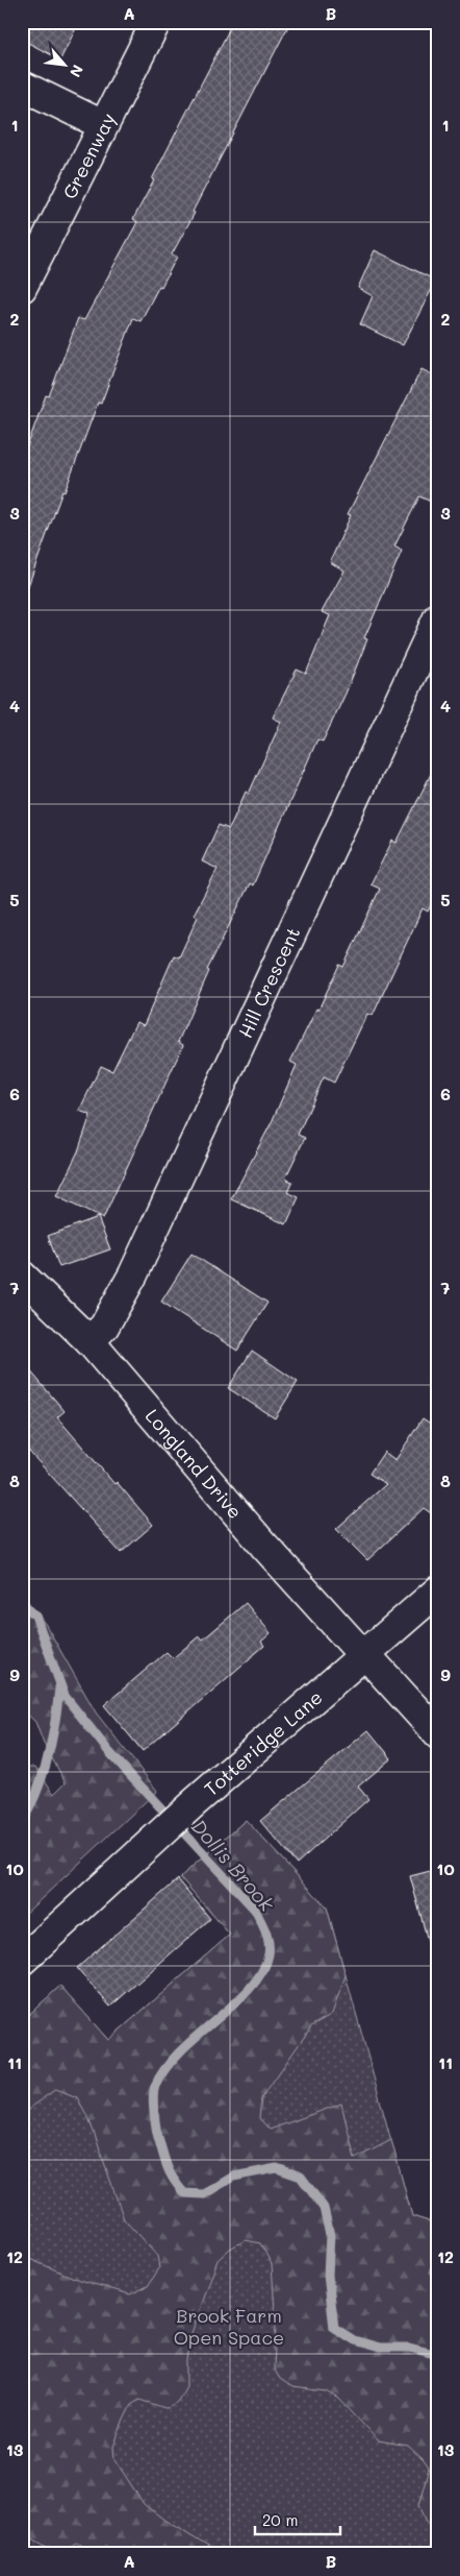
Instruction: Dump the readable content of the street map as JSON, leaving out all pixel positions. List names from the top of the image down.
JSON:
{
  "streets": {
    "street": [
      "Greenway",
      "Hill Crescent",
      "Longland Drive",
      "Totteridge Lane"
    ]
  },
  "crossings": [
    ["Hill Crescent", "Longland Drive"],
    ["Longland Drive", "Totteridge Lane"]
  ],
  "water": ["Dollis Brook"],
  "parks": ["Brook Farm Open Space"],
  "scale_bar": "20 m",
  "north": "bottom right",
  "grid": {
    "columns": ["A", "B"],
    "rows": [
      "1",
      "2",
      "3",
      "4",
      "5",
      "6",
      "7",
      "8",
      "9",
      "10",
      "11",
      "12",
      "13"
    ]
  }
}
